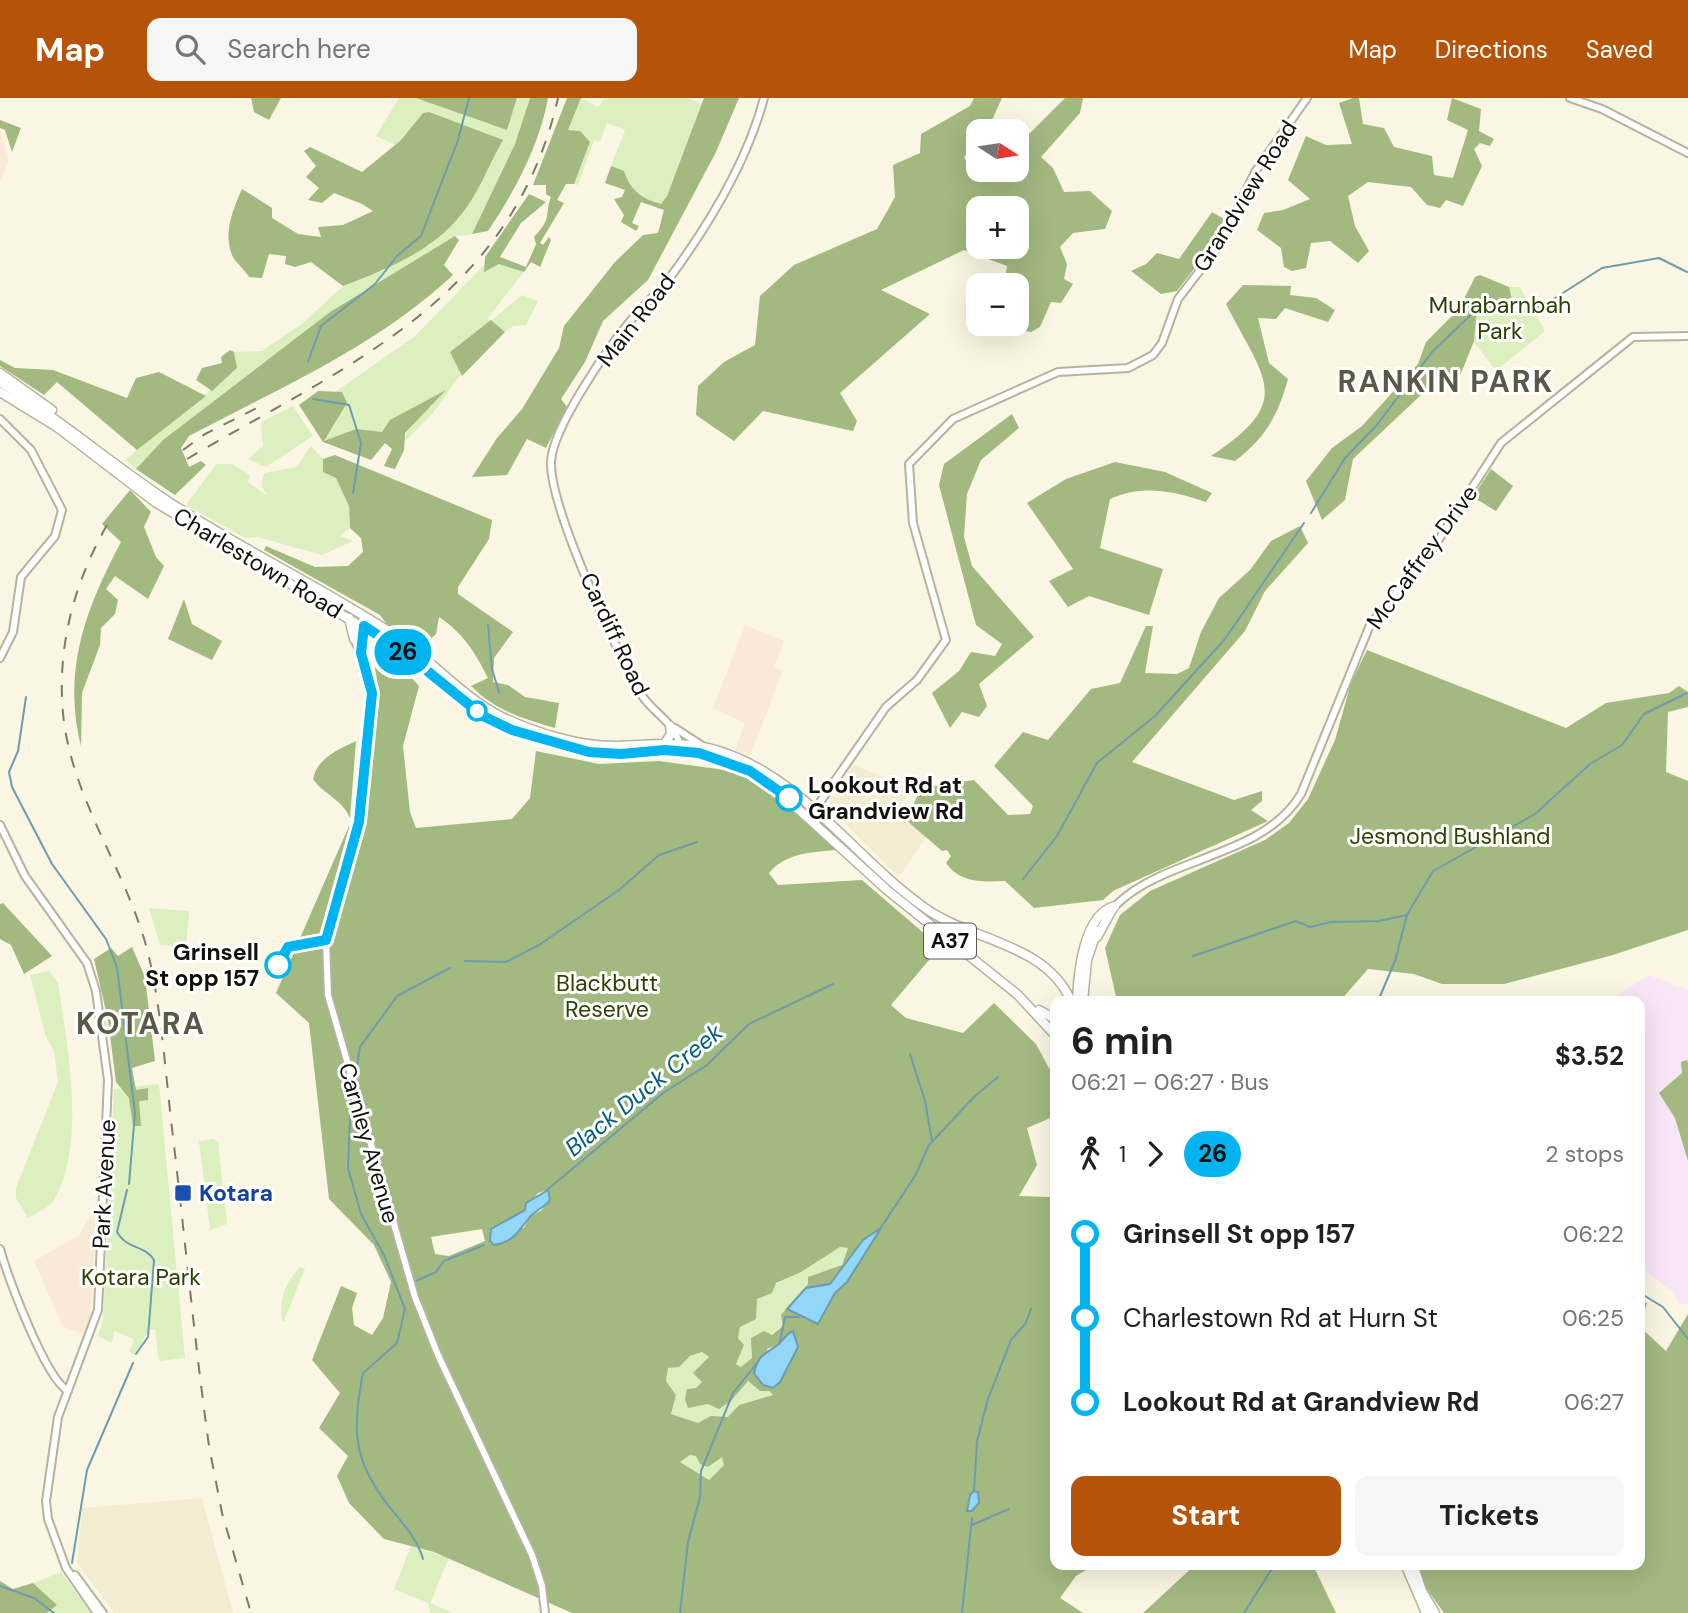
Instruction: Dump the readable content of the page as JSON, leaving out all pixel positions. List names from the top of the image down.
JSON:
{
  "streets": {
    "highway": ["Charlestown Road", "A37"],
    "main road": [
      "Grandview Road",
      "Main Road",
      "McCaffrey Drive",
      "Cardiff Road",
      "Carnley Avenue",
      "Park Avenue"
    ]
  },
  "crossings": [
    ["Grandview Road", "A37"],
    ["Main Road", "Cardiff Road"],
    ["Charlestown Road", "Cardiff Road"],
    ["Charlestown Road", "A37"],
    ["Charlestown Road", "Carnley Avenue"],
    ["Cardiff Road", "A37"]
  ],
  "districts": ["RANKIN PARK", "KOTARA"],
  "water": ["Black Duck Creek"],
  "parks": [
    "Murabarnbah Park",
    "Jesmond Bushland",
    "Blackbutt Reserve",
    "Kotara Park"
  ],
  "places": {
    "other": ["Lookout Rd at Grandview Rd", "Grinsell St opp 157"],
    "transit": ["Kotara"]
  },
  "lines": ["bus line 26"],
  "north": "right",
  "page": {
    "header": "Map",
    "search": "Search here",
    "nav": ["Map", "Directions", "Saved"],
    "on_map": "26",
    "map_buttons": ["+", "−"],
    "heading": ["6 min", "06:21 – 06:27 · Bus", "$3.52"],
    "legs": ["1", "26", "2 stops"],
    "list": [
      {
        "name": "Grinsell St opp 157",
        "value": "06:22"
      },
      {
        "name": "Charlestown Rd at Hurn St",
        "value": "06:25"
      },
      {
        "name": "Lookout Rd at Grandview Rd",
        "value": "06:27"
      }
    ],
    "buttons": ["Start", "Tickets"]
  }
}
